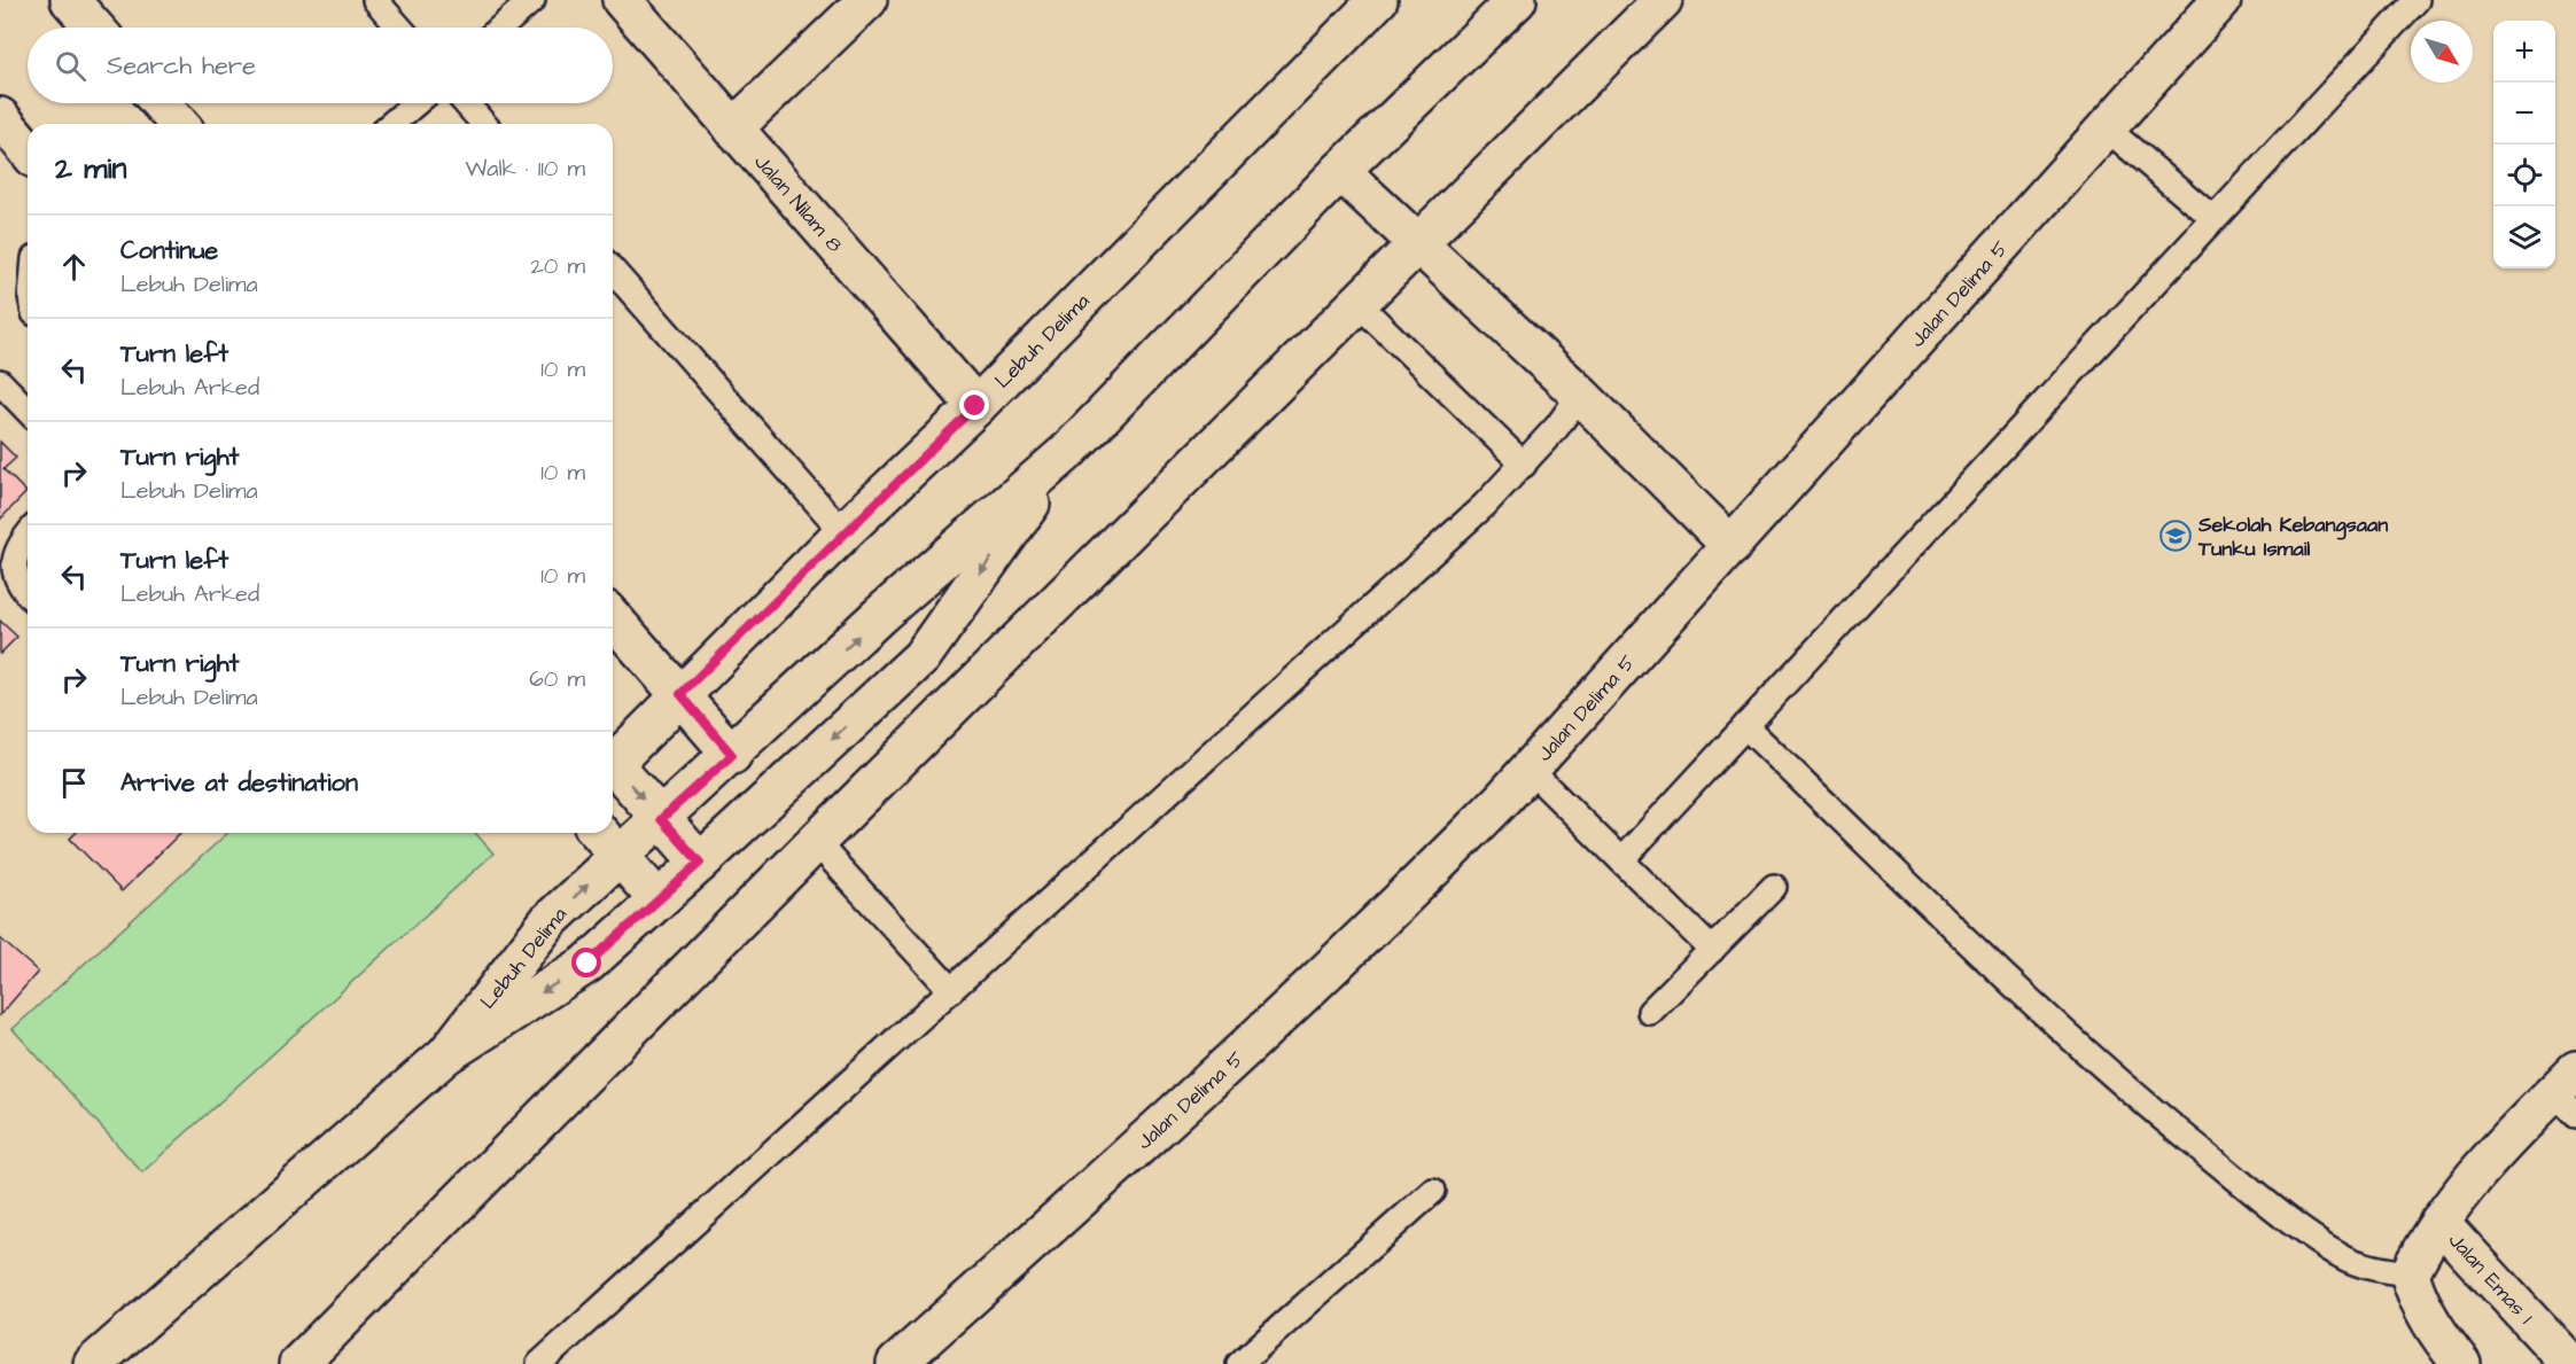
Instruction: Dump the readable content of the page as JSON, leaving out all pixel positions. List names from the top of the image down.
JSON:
{
  "streets": {
    "street": [
      "Jalan Nilam 8",
      "Jalan Delima 5",
      "Lebuh Delima",
      "Jalan Emas 1"
    ]
  },
  "crossings": [
    ["Jalan Nilam 8", "Lebuh Delima"]
  ],
  "places": {
    "school or university": ["Sekolah Kebangsaan Tunku Ismail"]
  },
  "north": "bottom right",
  "page": {
    "map_buttons": ["+", "−"],
    "search": "Search here",
    "heading": ["2 min", "Walk · 110 m"],
    "list": [
      ["Continue", "Lebuh Delima", "20 m"],
      ["Turn left", "Lebuh Arked", "10 m"],
      ["Turn right", "Lebuh Delima", "10 m"],
      ["Turn left", "Lebuh Arked", "10 m"],
      ["Turn right", "Lebuh Delima", "60 m"],
      "Arrive at destination"
    ]
  }
}
